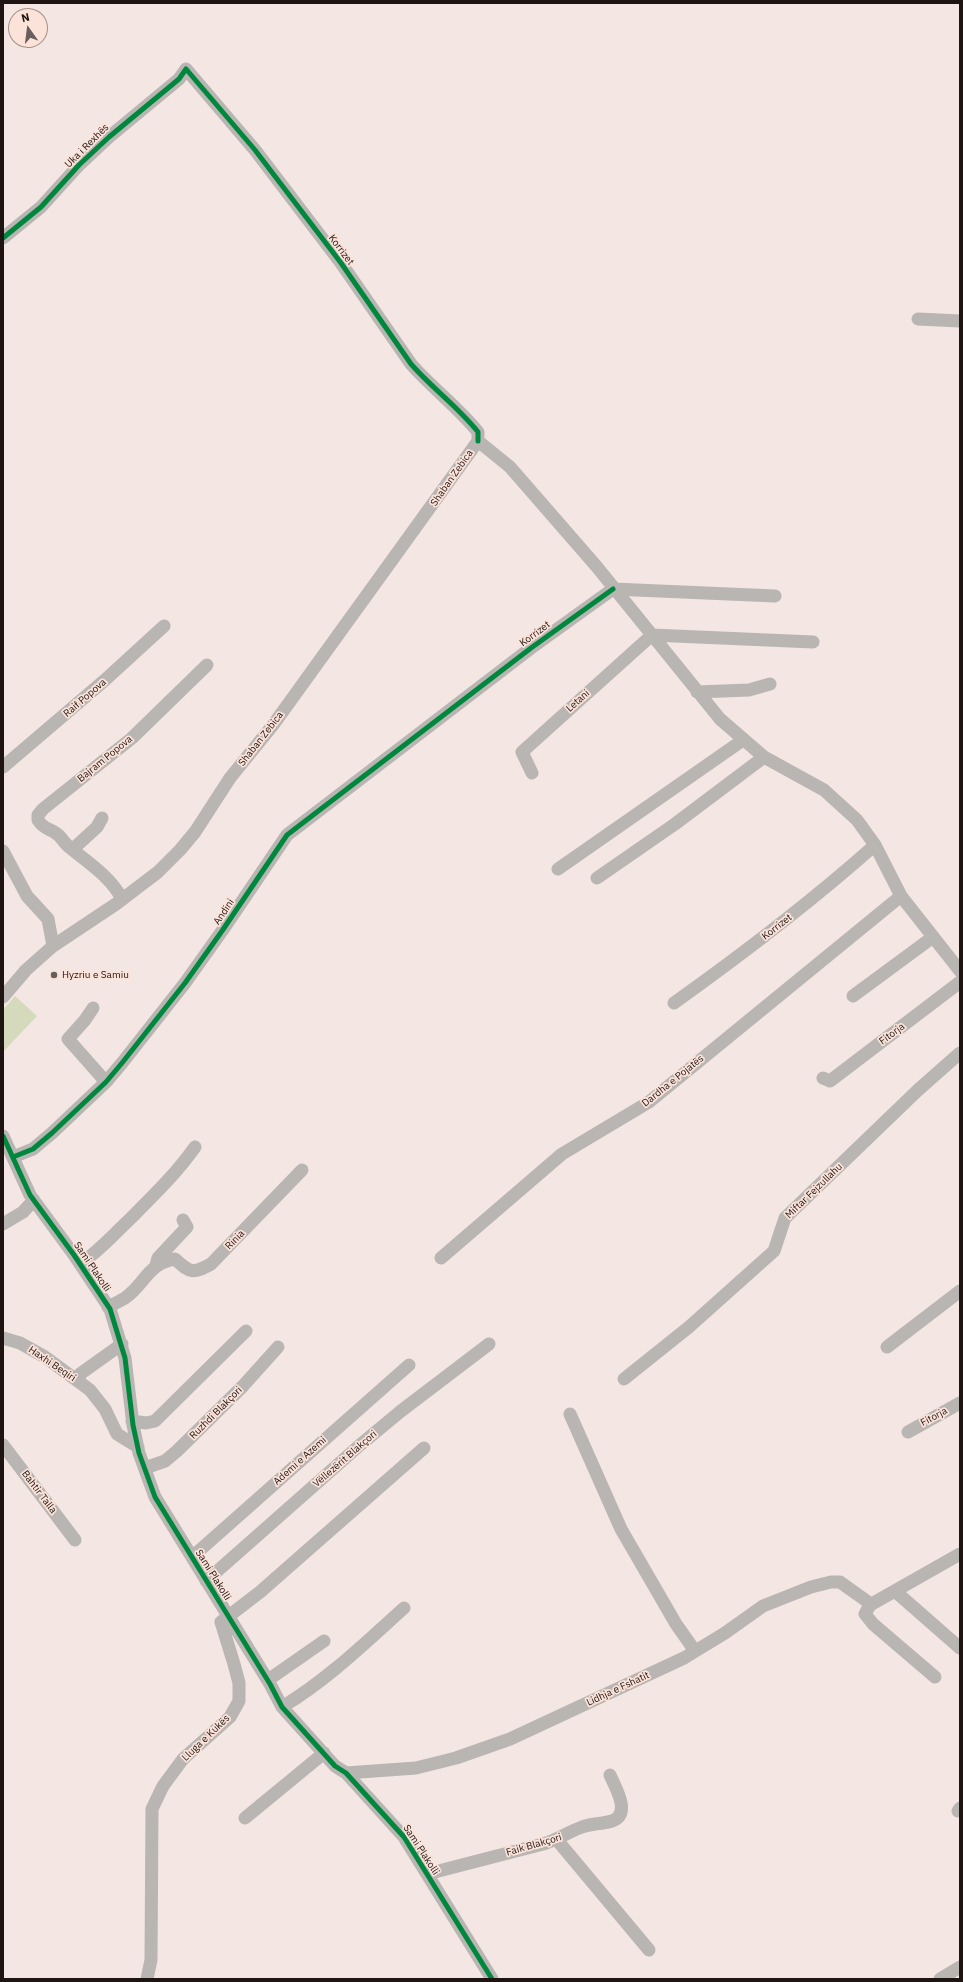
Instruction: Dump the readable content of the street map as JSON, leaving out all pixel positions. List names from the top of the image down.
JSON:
{
  "streets": {
    "street": [
      "Uka i Rexhës",
      "Korrizet",
      "Shaban Zebica",
      "Raif Popova",
      "Letani",
      "Bajram Popova",
      "Andini",
      "Fitorja",
      "Dardha e Pojatës",
      "Miftar Fejzullahu",
      "Rinia",
      "Sami Plakolli",
      "Haxhi Beqiri",
      "Ruzhdi Blakçori",
      "Vëllezërit Blakçori",
      "Ademi e Azemi",
      "Bahtir Talla",
      "Lidhja e Fshatit",
      "Lluga e Kukës",
      "Faik Blakçori"
    ]
  },
  "crossings": [
    ["Uka i Rexhës", "Korrizet"],
    ["Korrizet", "Shaban Zebica"],
    ["Korrizet", "Letani"],
    ["Korrizet", "Andini"],
    ["Korrizet", "Dardha e Pojatës"],
    ["Shaban Zebica", "Bajram Popova"],
    ["Andini", "Sami Plakolli"],
    ["Rinia", "Sami Plakolli"],
    ["Sami Plakolli", "Haxhi Beqiri"],
    ["Sami Plakolli", "Ruzhdi Blakçori"],
    ["Sami Plakolli", "Vëllezërit Blakçori"],
    ["Sami Plakolli", "Ademi e Azemi"],
    ["Sami Plakolli", "Lidhja e Fshatit"],
    ["Sami Plakolli", "Lluga e Kukës"],
    ["Sami Plakolli", "Faik Blakçori"]
  ],
  "places": ["Hyzriu e Samiu"],
  "north": "top"
}
